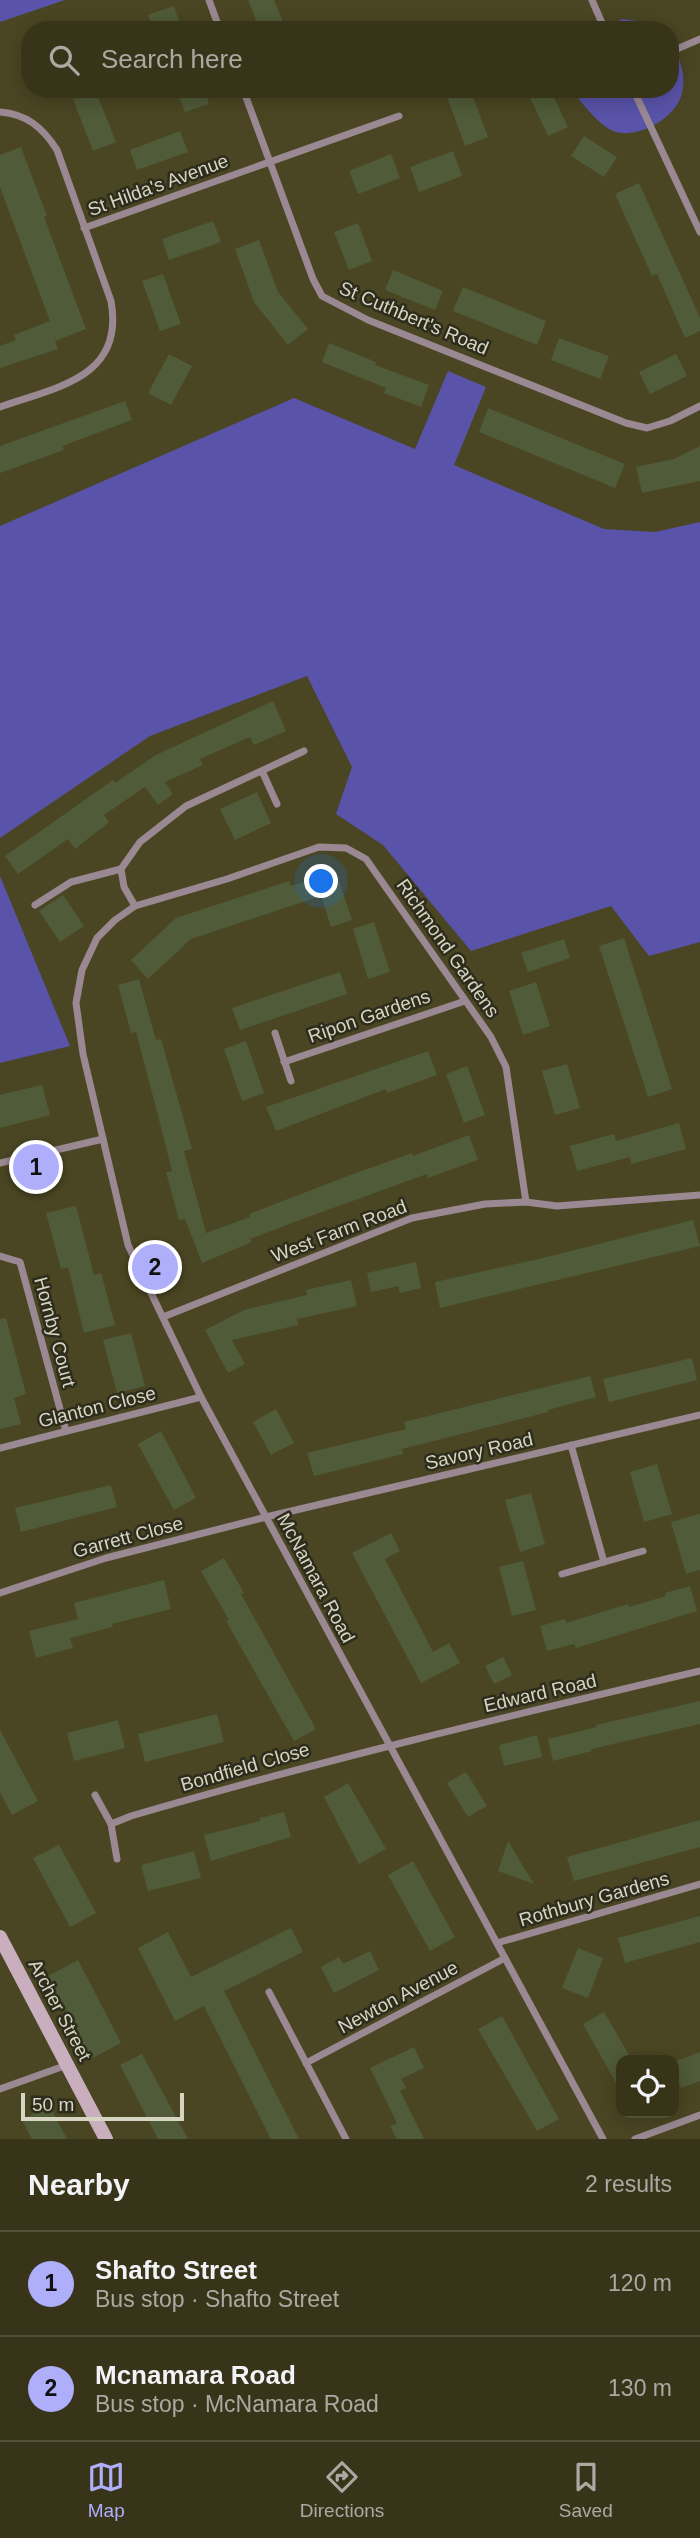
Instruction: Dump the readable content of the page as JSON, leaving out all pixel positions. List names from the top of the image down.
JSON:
{
  "streets": {
    "main road": ["Archer Street"],
    "street": [
      "St Hilda's Avenue",
      "St Cuthbert's Road",
      "Richmond Gardens",
      "Ripon Gardens",
      "West Farm Road",
      "Hornby Court",
      "Glanton Close",
      "Savory Road",
      "Garrett Close",
      "McNamara Road",
      "Edward Road",
      "Bondfield Close",
      "Rothbury Gardens",
      "Newton Avenue"
    ]
  },
  "crossings": [
    ["St Hilda's Avenue", "St Cuthbert's Road"],
    ["Richmond Gardens", "Ripon Gardens"],
    ["Richmond Gardens", "West Farm Road"],
    ["Richmond Gardens", "McNamara Road"],
    ["West Farm Road", "McNamara Road"],
    ["Hornby Court", "Glanton Close"],
    ["Glanton Close", "McNamara Road"],
    ["Savory Road", "Garrett Close"],
    ["Savory Road", "McNamara Road"],
    ["Garrett Close", "McNamara Road"],
    ["McNamara Road", "Edward Road"],
    ["McNamara Road", "Bondfield Close"],
    ["McNamara Road", "Rothbury Gardens"],
    ["McNamara Road", "Newton Avenue"],
    ["Edward Road", "Bondfield Close"]
  ],
  "scale_bar": "50 m",
  "page": {
    "search": "Search here",
    "pins": ["1", "2"],
    "scale": "50 m",
    "heading": ["Nearby", "2 results"],
    "list": [
      {
        "mark": "1",
        "name": "Shafto Street",
        "note": "Bus stop · Shafto Street",
        "value": "120 m"
      },
      {
        "mark": "2",
        "name": "Mcnamara Road",
        "note": "Bus stop · McNamara Road",
        "value": "130 m"
      }
    ],
    "nav": ["Map", "Directions", "Saved"]
  }
}
